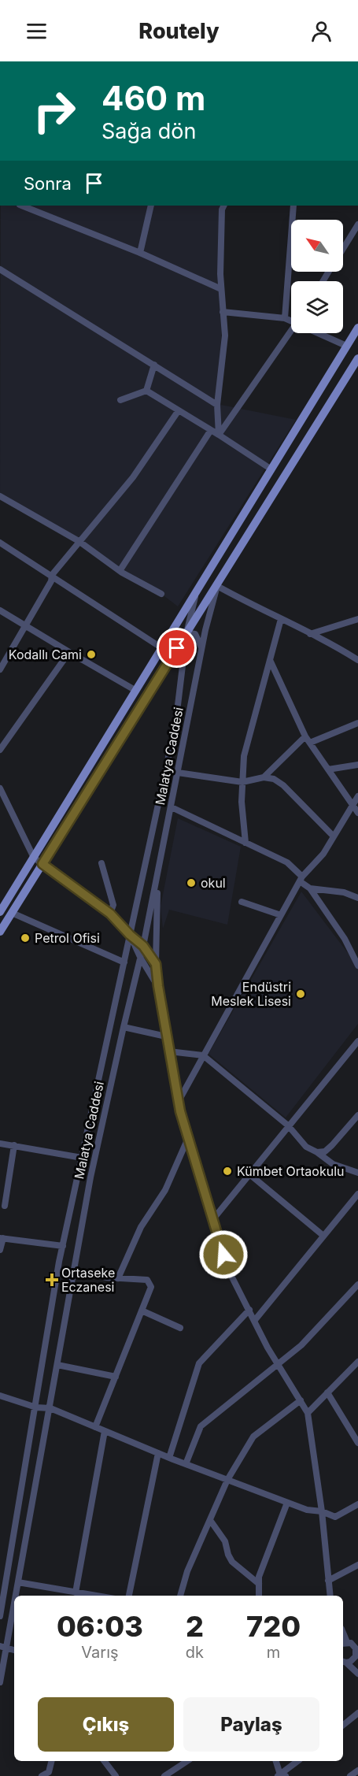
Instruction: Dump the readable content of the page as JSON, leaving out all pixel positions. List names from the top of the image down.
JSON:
{
  "streets": {
    "street": ["Malatya Caddesi"]
  },
  "places": {
    "other": [
      "Kodallı Cami",
      "okul",
      "Petrol Ofisi",
      "Endüstri Meslek Lisesi",
      "Kümbet Ortaokulu"
    ],
    "health": ["Ortaseke Eczanesi"]
  },
  "north": "top left",
  "page": {
    "header": "Routely",
    "turn": ["460 m", "Sağa dön"],
    "then": "Sonra",
    "eta": [
      "06:03",
      "Varış",
      "2",
      "dk",
      "720",
      "m"
    ],
    "buttons": ["Çıkış", "Paylaş"]
  }
}
